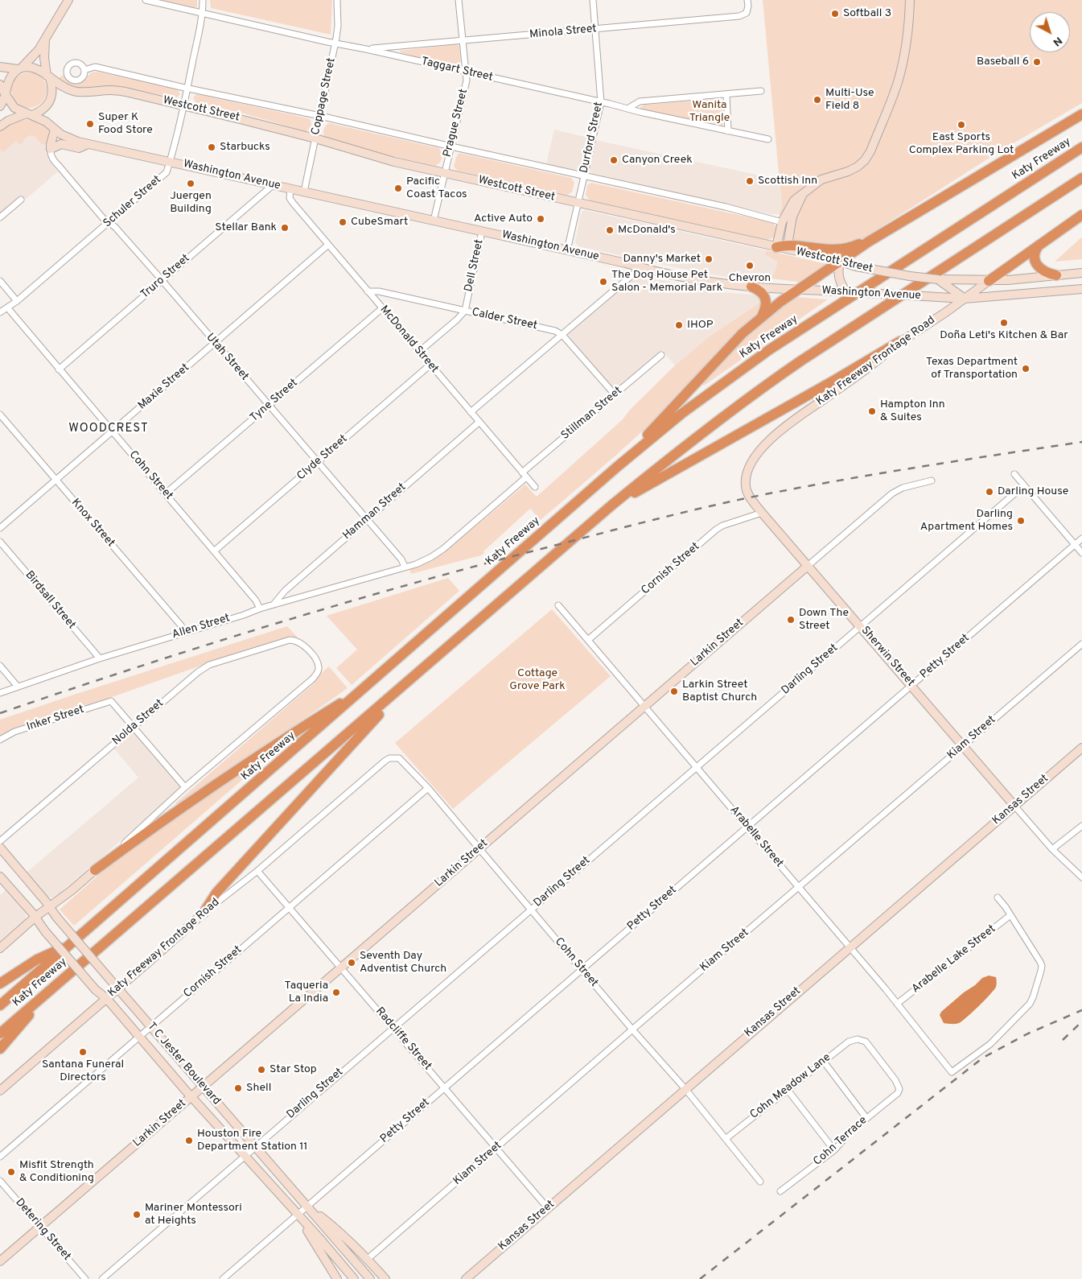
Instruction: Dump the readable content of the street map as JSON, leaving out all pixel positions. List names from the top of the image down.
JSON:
{
  "streets": {
    "highway": ["Katy Freeway"],
    "main road": [
      "Westcott Street",
      "Washington Avenue",
      "Katy Freeway Frontage Road",
      "Larkin Street",
      "Sherwin Street",
      "Kansas Street",
      "T C Jester Boulevard"
    ],
    "street": [
      "Minola Street",
      "Taggart Street",
      "Coppage Street",
      "Prague Street",
      "Durford Street",
      "Schuler Street",
      "Dell Street",
      "Truro Street",
      "Calder Street",
      "McDonald Street",
      "Utah Street",
      "Maxie Street",
      "Tyne Street",
      "Stillman Street",
      "Clyde Street",
      "Cohn Street",
      "Hamman Street",
      "Knox Street",
      "Cornish Street",
      "Birdsall Street",
      "Allen Street",
      "Petty Street",
      "Darling Street",
      "Inker Street",
      "Nolda Street",
      "Kiam Street",
      "Arabelle Street",
      "Arabelle Lake Street",
      "Radcliffe Street",
      "Cohn Meadow Lane",
      "Cohn Terrace",
      "Detering Street"
    ]
  },
  "crossings": [
    ["Minola Street", "Taggart Street"],
    ["Minola Street", "Prague Street"],
    ["Minola Street", "Durford Street"],
    ["Taggart Street", "Coppage Street"],
    ["Taggart Street", "Prague Street"],
    ["Taggart Street", "Durford Street"],
    ["Taggart Street", "Schuler Street"],
    ["Coppage Street", "Westcott Street"],
    ["Coppage Street", "Washington Avenue"],
    ["Westcott Street", "Prague Street"],
    ["Westcott Street", "Durford Street"],
    ["Westcott Street", "Washington Avenue"],
    ["Westcott Street", "Schuler Street"],
    ["Westcott Street", "Katy Freeway Frontage Road"],
    ["Prague Street", "Washington Avenue"],
    ["Durford Street", "Washington Avenue"],
    ["Washington Avenue", "Schuler Street"],
    ["Washington Avenue", "Dell Street"],
    ["Washington Avenue", "Truro Street"],
    ["Washington Avenue", "McDonald Street"],
    ["Washington Avenue", "Katy Freeway Frontage Road"],
    ["Schuler Street", "Utah Street"],
    ["Schuler Street", "Cohn Street"],
    ["Dell Street", "Calder Street"],
    ["Truro Street", "Utah Street"],
    ["Truro Street", "Cohn Street"],
    ["Calder Street", "McDonald Street"],
    ["Calder Street", "Stillman Street"],
    ["McDonald Street", "Maxie Street"],
    ["McDonald Street", "Tyne Street"],
    ["McDonald Street", "Stillman Street"],
    ["McDonald Street", "Clyde Street"],
    ["McDonald Street", "Hamman Street"],
    ["Utah Street", "Maxie Street"],
    ["Utah Street", "Tyne Street"],
    ["Utah Street", "Stillman Street"],
    ["Utah Street", "Clyde Street"],
    ["Utah Street", "Hamman Street"],
    ["Utah Street", "Allen Street"],
    ["Katy Freeway Frontage Road", "Cohn Street"],
    ["Katy Freeway Frontage Road", "Sherwin Street"],
    ["Katy Freeway Frontage Road", "Radcliffe Street"],
    ["Katy Freeway Frontage Road", "T C Jester Boulevard"],
    ["Maxie Street", "Cohn Street"],
    ["Maxie Street", "Knox Street"],
    ["Tyne Street", "Cohn Street"],
    ["Stillman Street", "Allen Street"],
    ["Clyde Street", "Cohn Street"],
    ["Cohn Street", "Cornish Street"],
    ["Cohn Street", "Allen Street"],
    ["Cohn Street", "Larkin Street"],
    ["Cohn Street", "Petty Street"],
    ["Cohn Street", "Darling Street"],
    ["Cohn Street", "Kiam Street"],
    ["Cohn Street", "Kansas Street"],
    ["Cohn Street", "Cohn Meadow Lane"],
    ["Hamman Street", "Allen Street"],
    ["Knox Street", "Allen Street"],
    ["Cornish Street", "Sherwin Street"],
    ["Cornish Street", "Arabelle Street"],
    ["Cornish Street", "Radcliffe Street"],
    ["Cornish Street", "T C Jester Boulevard"],
    ["Birdsall Street", "Allen Street"],
    ["Larkin Street", "Sherwin Street"],
    ["Larkin Street", "Arabelle Street"],
    ["Larkin Street", "Radcliffe Street"],
    ["Larkin Street", "T C Jester Boulevard"],
    ["Larkin Street", "Detering Street"],
    ["Sherwin Street", "Petty Street"],
    ["Sherwin Street", "Darling Street"],
    ["Sherwin Street", "Kiam Street"],
    ["Sherwin Street", "Kansas Street"],
    ["Petty Street", "Arabelle Street"],
    ["Petty Street", "Radcliffe Street"],
    ["Petty Street", "T C Jester Boulevard"],
    ["Darling Street", "Arabelle Street"],
    ["Darling Street", "Radcliffe Street"],
    ["Darling Street", "T C Jester Boulevard"],
    ["Inker Street", "Nolda Street"],
    ["Kiam Street", "Arabelle Street"],
    ["Kiam Street", "Radcliffe Street"],
    ["Kansas Street", "Arabelle Street"],
    ["Kansas Street", "Radcliffe Street"],
    ["Arabelle Street", "Arabelle Lake Street"],
    ["Cohn Meadow Lane", "Cohn Terrace"]
  ],
  "districts": ["WOODCREST"],
  "parks": ["Wanita Triangle", "Cottage Grove Park"],
  "places": [
    "Softball 3",
    "Baseball 6",
    "Multi-Use Field 8",
    "Super K Food Store",
    "East Sports Complex Parking Lot",
    "Starbucks",
    "Canyon Creek",
    "Scottish Inn",
    "Juergen Building",
    "Pacific Coast Tacos",
    "Active Auto",
    "CubeSmart",
    "Stellar Bank",
    "McDonald's",
    "Danny's Market",
    "Chevron",
    "The Dog House Pet Salon - Memorial Park",
    "Doña Leti's Kitchen & Bar",
    "IHOP",
    "Texas Department of Transportation",
    "Hampton Inn & Suites",
    "Darling House",
    "Darling Apartment Homes",
    "Down The Street",
    "Larkin Street Baptist Church",
    "Seventh Day Adventist Church",
    "Taqueria La India",
    "Santana Funeral Directors",
    "Star Stop",
    "Shell",
    "Houston Fire Department Station 11",
    "Misfit Strength & Conditioning",
    "Mariner Montessori at Heights"
  ],
  "north": "bottom right"
}
